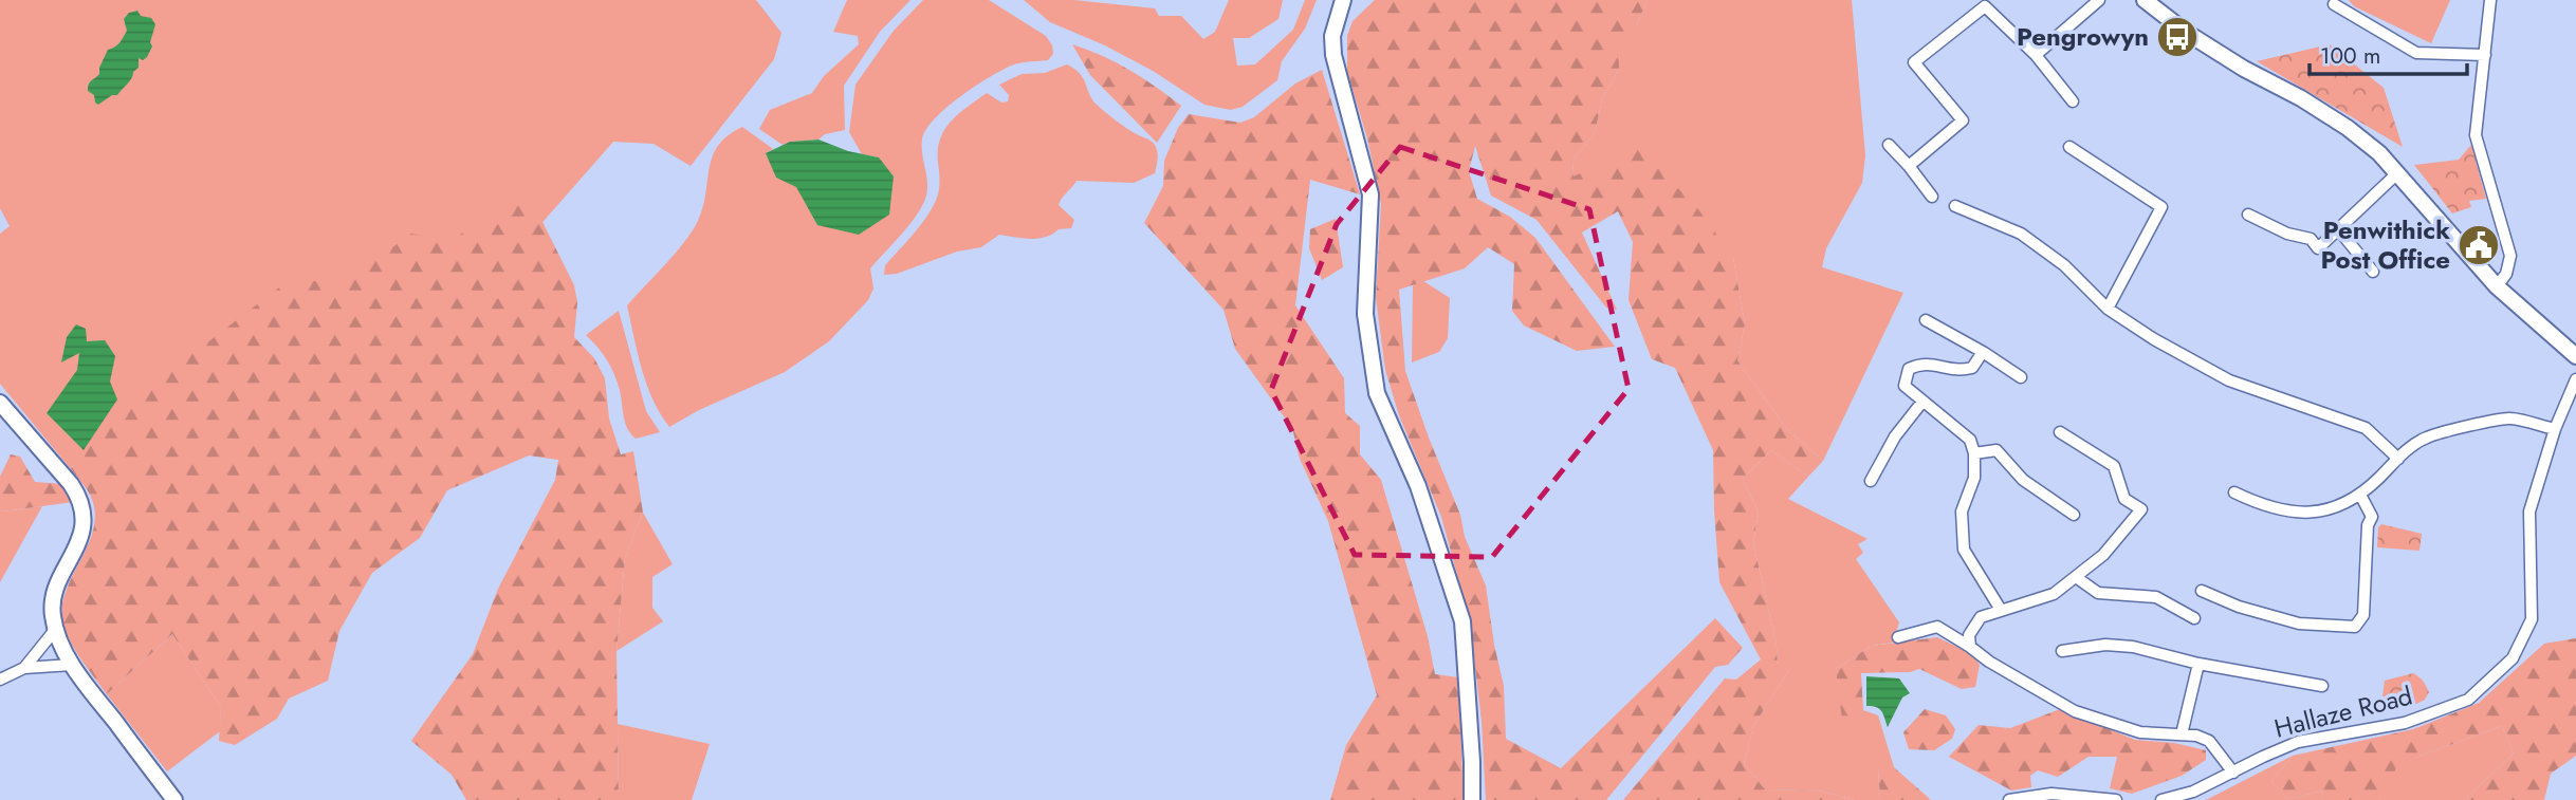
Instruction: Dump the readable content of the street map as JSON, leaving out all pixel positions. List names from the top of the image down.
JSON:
{
  "streets": {
    "street": ["Hallaze Road"]
  },
  "places": {
    "bus stop": ["Pengrowyn"],
    "public building": ["Penwithick Post Office"]
  },
  "scale_bar": "100 m"
}
